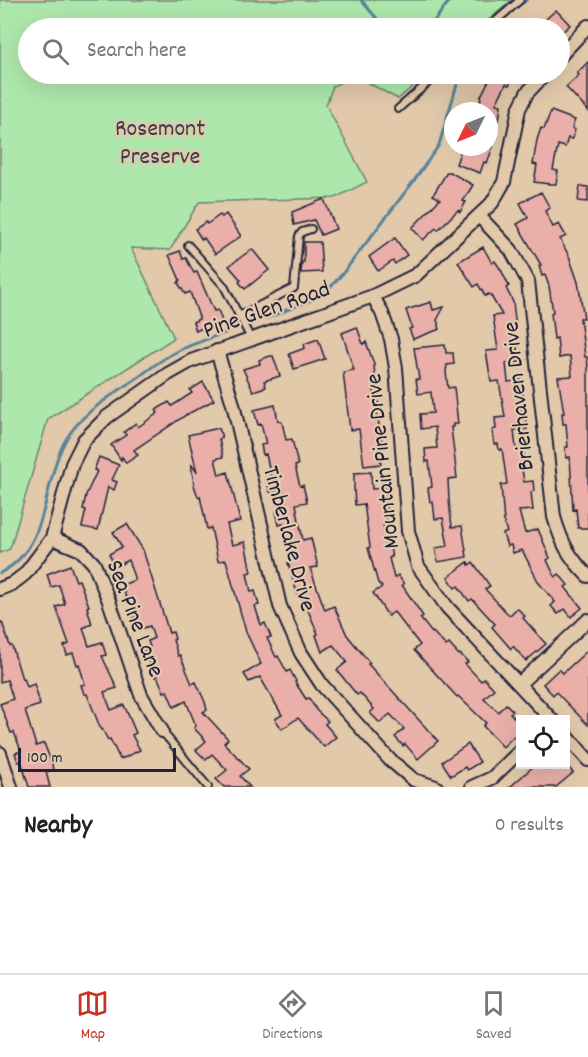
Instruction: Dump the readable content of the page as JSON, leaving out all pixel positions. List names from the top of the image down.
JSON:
{
  "streets": {
    "street": [
      "Pine Glen Road",
      "Brierhaven Drive",
      "Mountain Pine Drive",
      "Timberlake Drive",
      "Sea Pine Lane"
    ]
  },
  "crossings": [
    ["Pine Glen Road", "Brierhaven Drive"],
    ["Pine Glen Road", "Mountain Pine Drive"],
    ["Pine Glen Road", "Timberlake Drive"],
    ["Pine Glen Road", "Sea Pine Lane"]
  ],
  "parks": ["Rosemont Preserve"],
  "scale_bar": "100 m",
  "north": "bottom left",
  "page": {
    "search": "Search here",
    "scale": "100 m",
    "heading": ["Nearby", "0 results"],
    "nav": ["Map", "Directions", "Saved"]
  }
}
